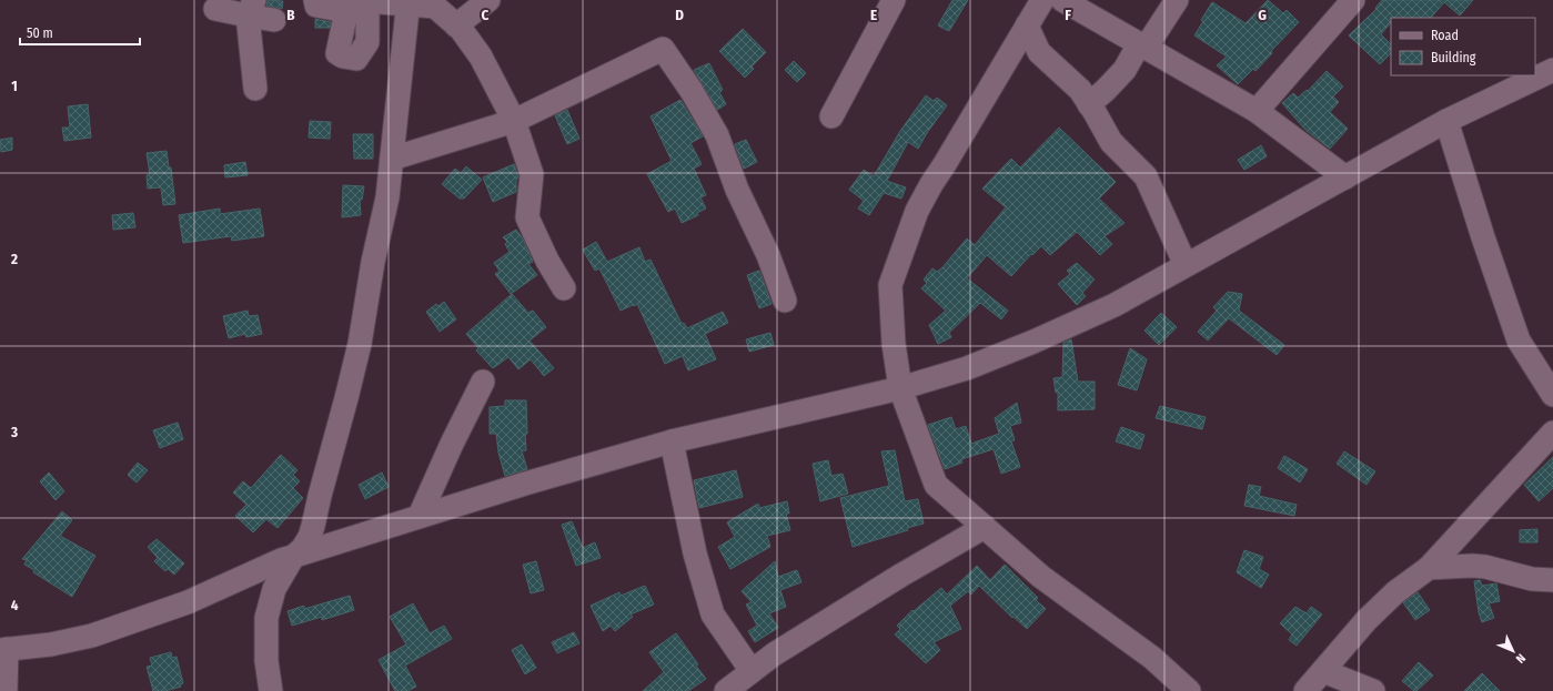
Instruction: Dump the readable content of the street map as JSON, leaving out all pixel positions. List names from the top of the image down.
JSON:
{
  "legend": ["Road", "Building"],
  "scale_bar": "50 m",
  "north": "bottom right",
  "grid": {
    "columns": [
      "B",
      "C",
      "D",
      "E",
      "F",
      "G"
    ],
    "rows": [
      "1",
      "2",
      "3",
      "4"
    ]
  }
}
